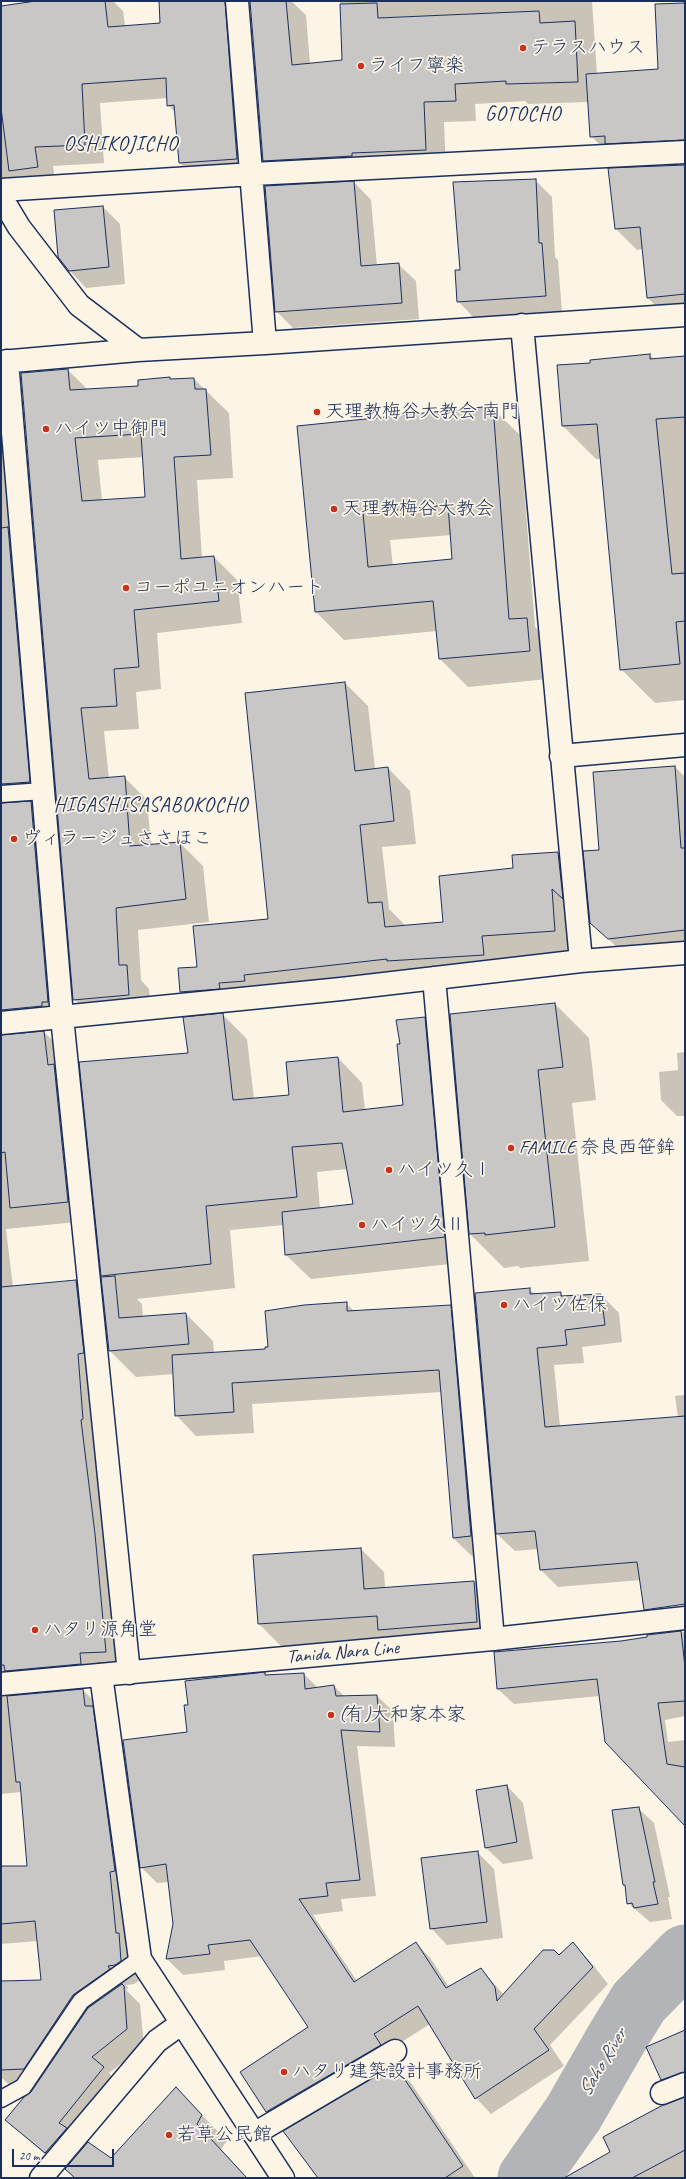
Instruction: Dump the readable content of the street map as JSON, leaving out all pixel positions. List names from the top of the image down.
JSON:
{
  "streets": {
    "street": ["Tanida Nara Line"]
  },
  "districts": ["GOTOCHO", "OSHIKOJICHO", "HIGASHISASABOKOCHO"],
  "water": ["Saho River"],
  "places": [
    "テラスハウス",
    "ライフ寧楽",
    "天理教梅谷大教会 南門",
    "ハイツ中御門",
    "天理教梅谷大教会",
    "コーポユニオンハート",
    "ヴィラージュささほこ",
    "FAMILE 奈良西笹鉾",
    "ハイツ久Ⅰ",
    "ハイツ久Ⅱ",
    "ハイツ佐保",
    "ハタリ源角堂",
    "(有)大和家本家",
    "ハタリ建築設計事務所",
    "若草公民館"
  ],
  "scale_bar": "20 m"
}
